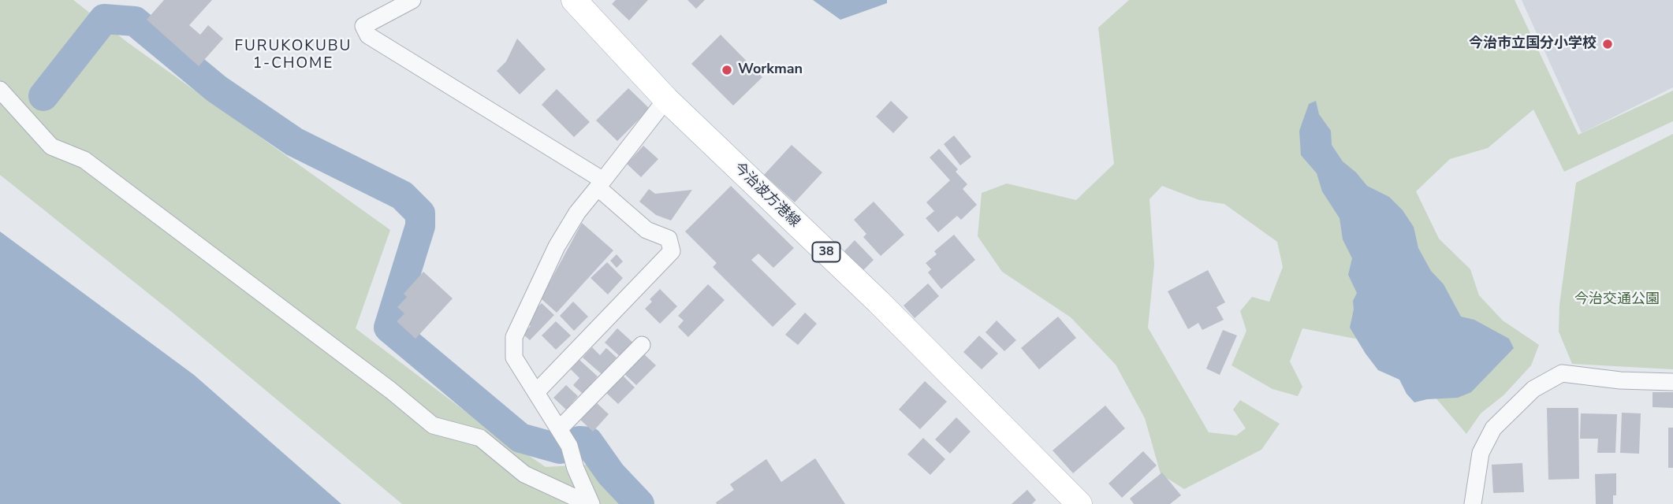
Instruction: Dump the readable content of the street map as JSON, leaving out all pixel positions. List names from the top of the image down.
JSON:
{
  "streets": {
    "main road": ["今治波方港線", "38"]
  },
  "districts": ["FURUKOKUBU 1-CHOME"],
  "parks": ["今治交通公園"],
  "places": ["今治市立国分小学校", "Workman"]
}
